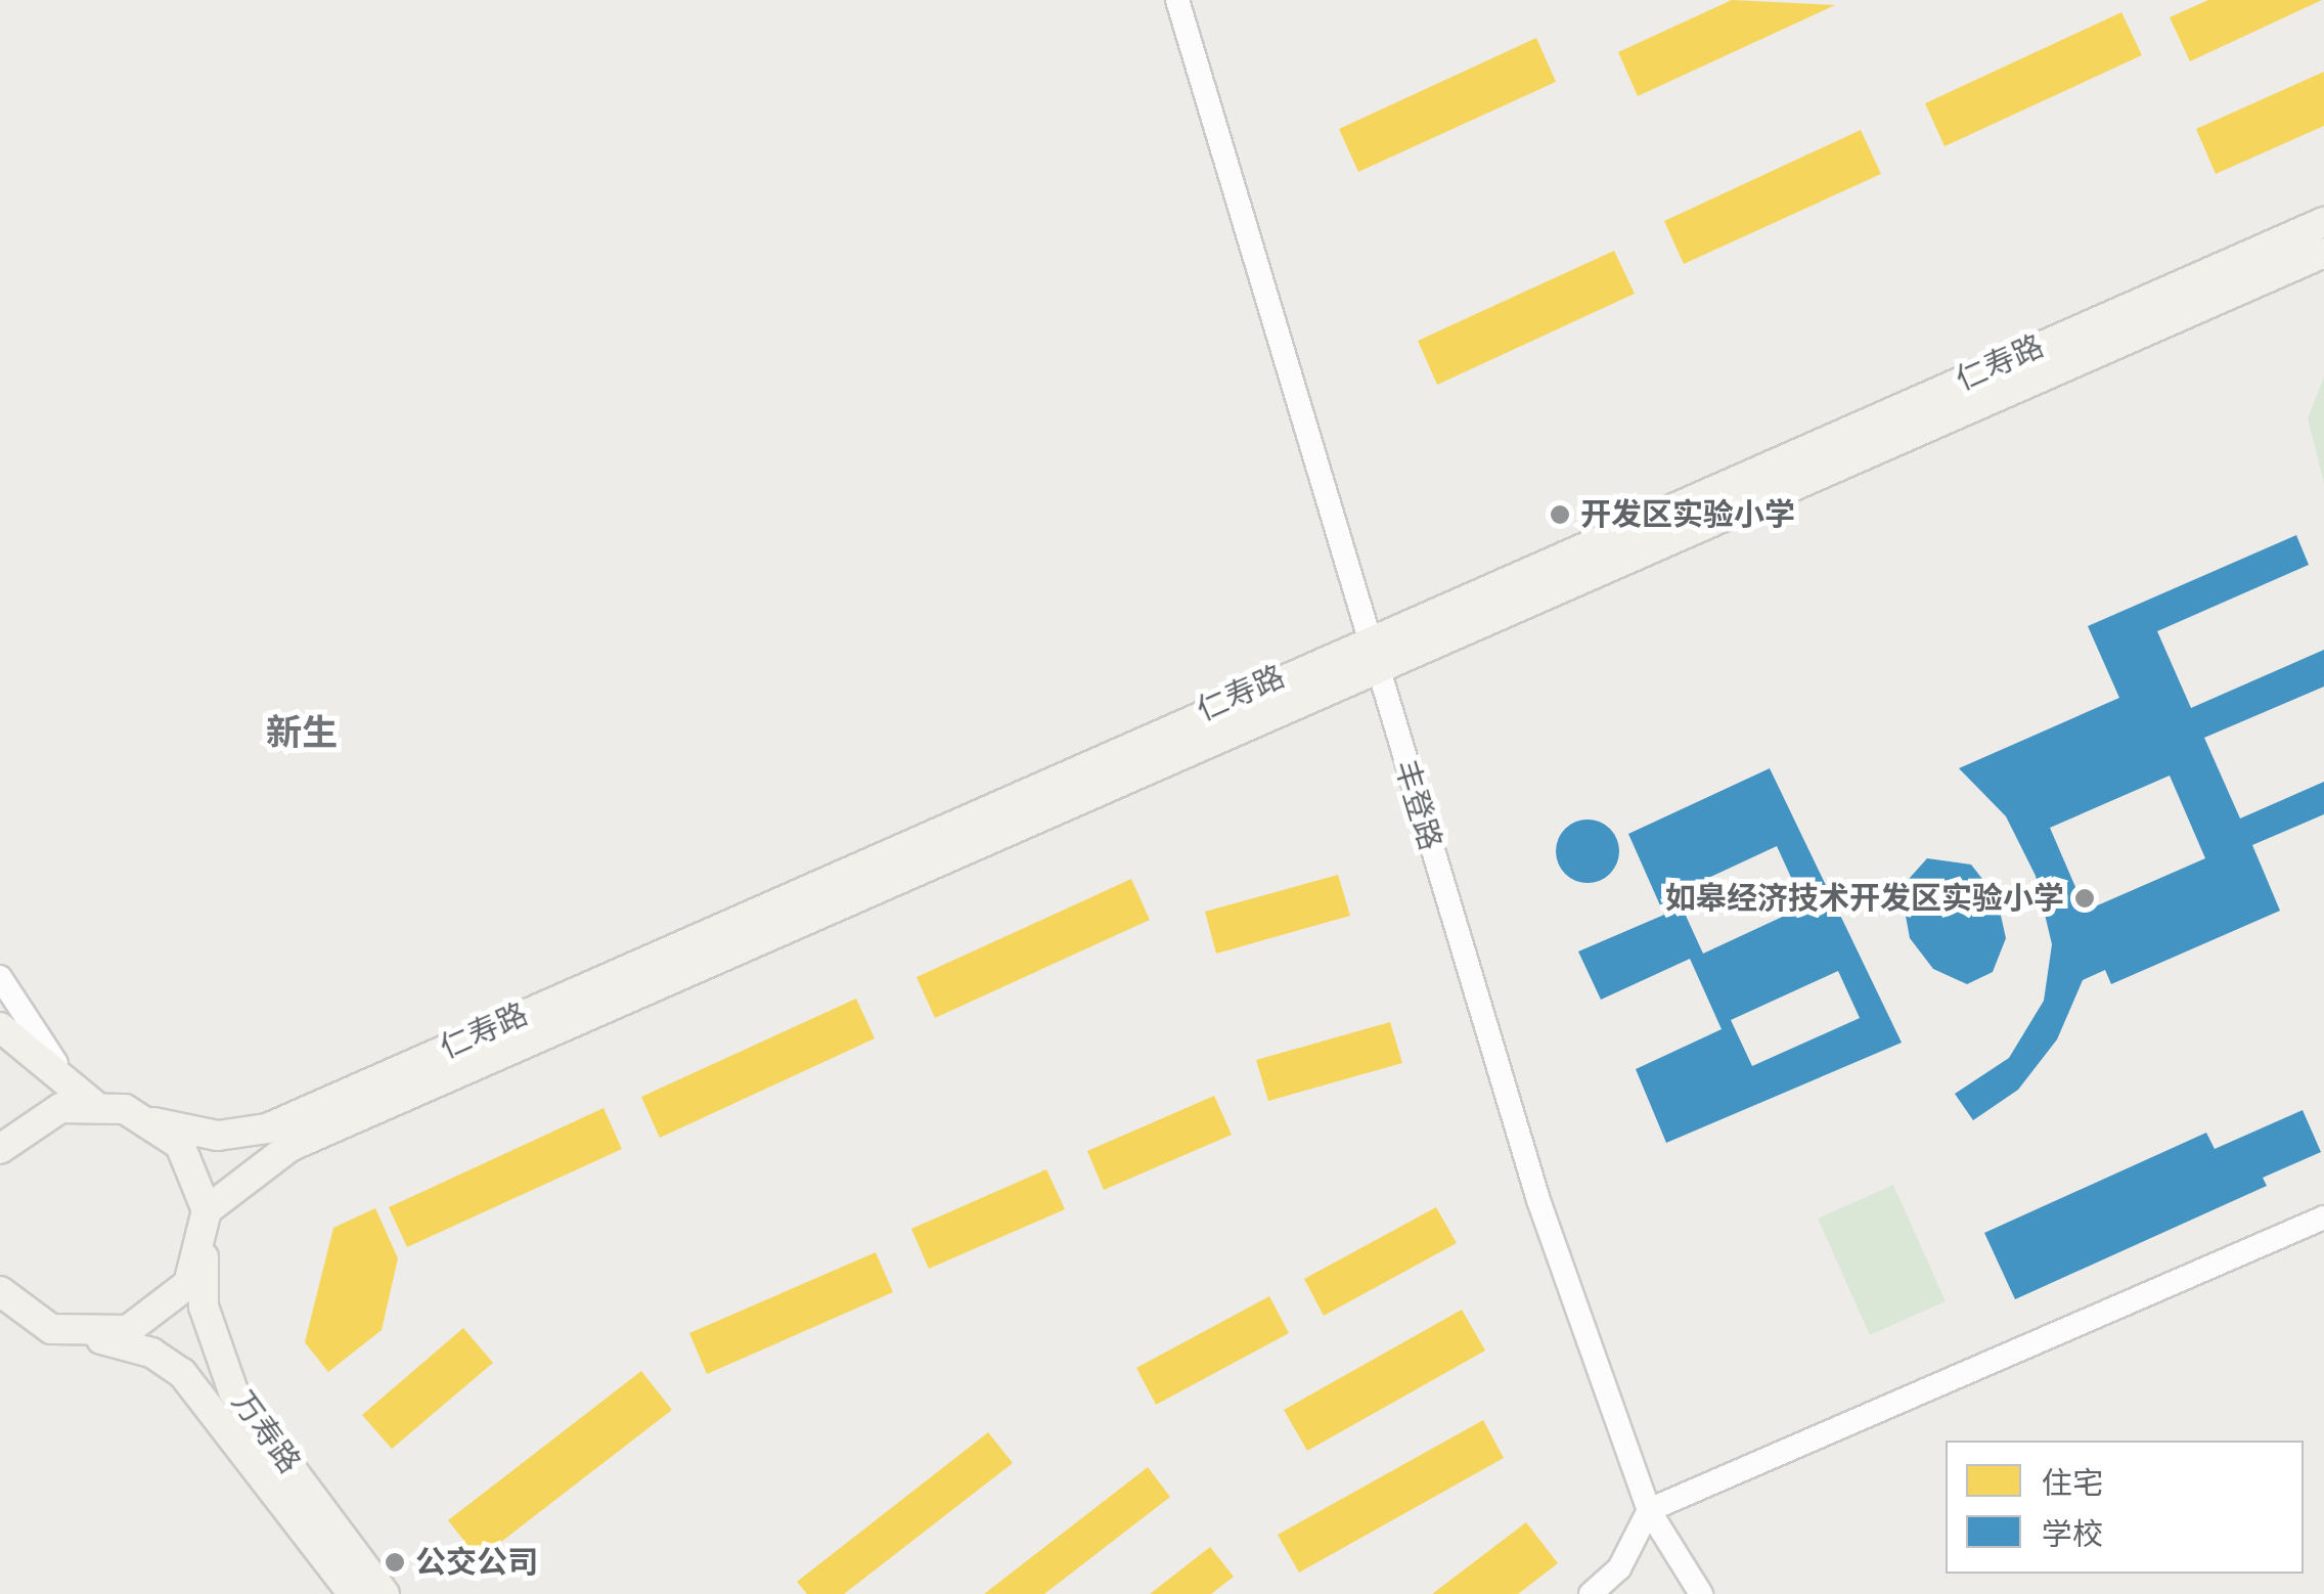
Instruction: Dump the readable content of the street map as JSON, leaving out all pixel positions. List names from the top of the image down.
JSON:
{
  "streets": {
    "main road": ["仁寿路", "万寿路"],
    "street": ["丰登路"]
  },
  "crossings": [
    ["仁寿路", "丰登路"],
    ["仁寿路", "万寿路"]
  ],
  "districts": ["新生"],
  "places": ["开发区实验小学", "如皋经济技术开发区实验小学", "公交公司"],
  "legend": ["住宅", "学校"]
}
